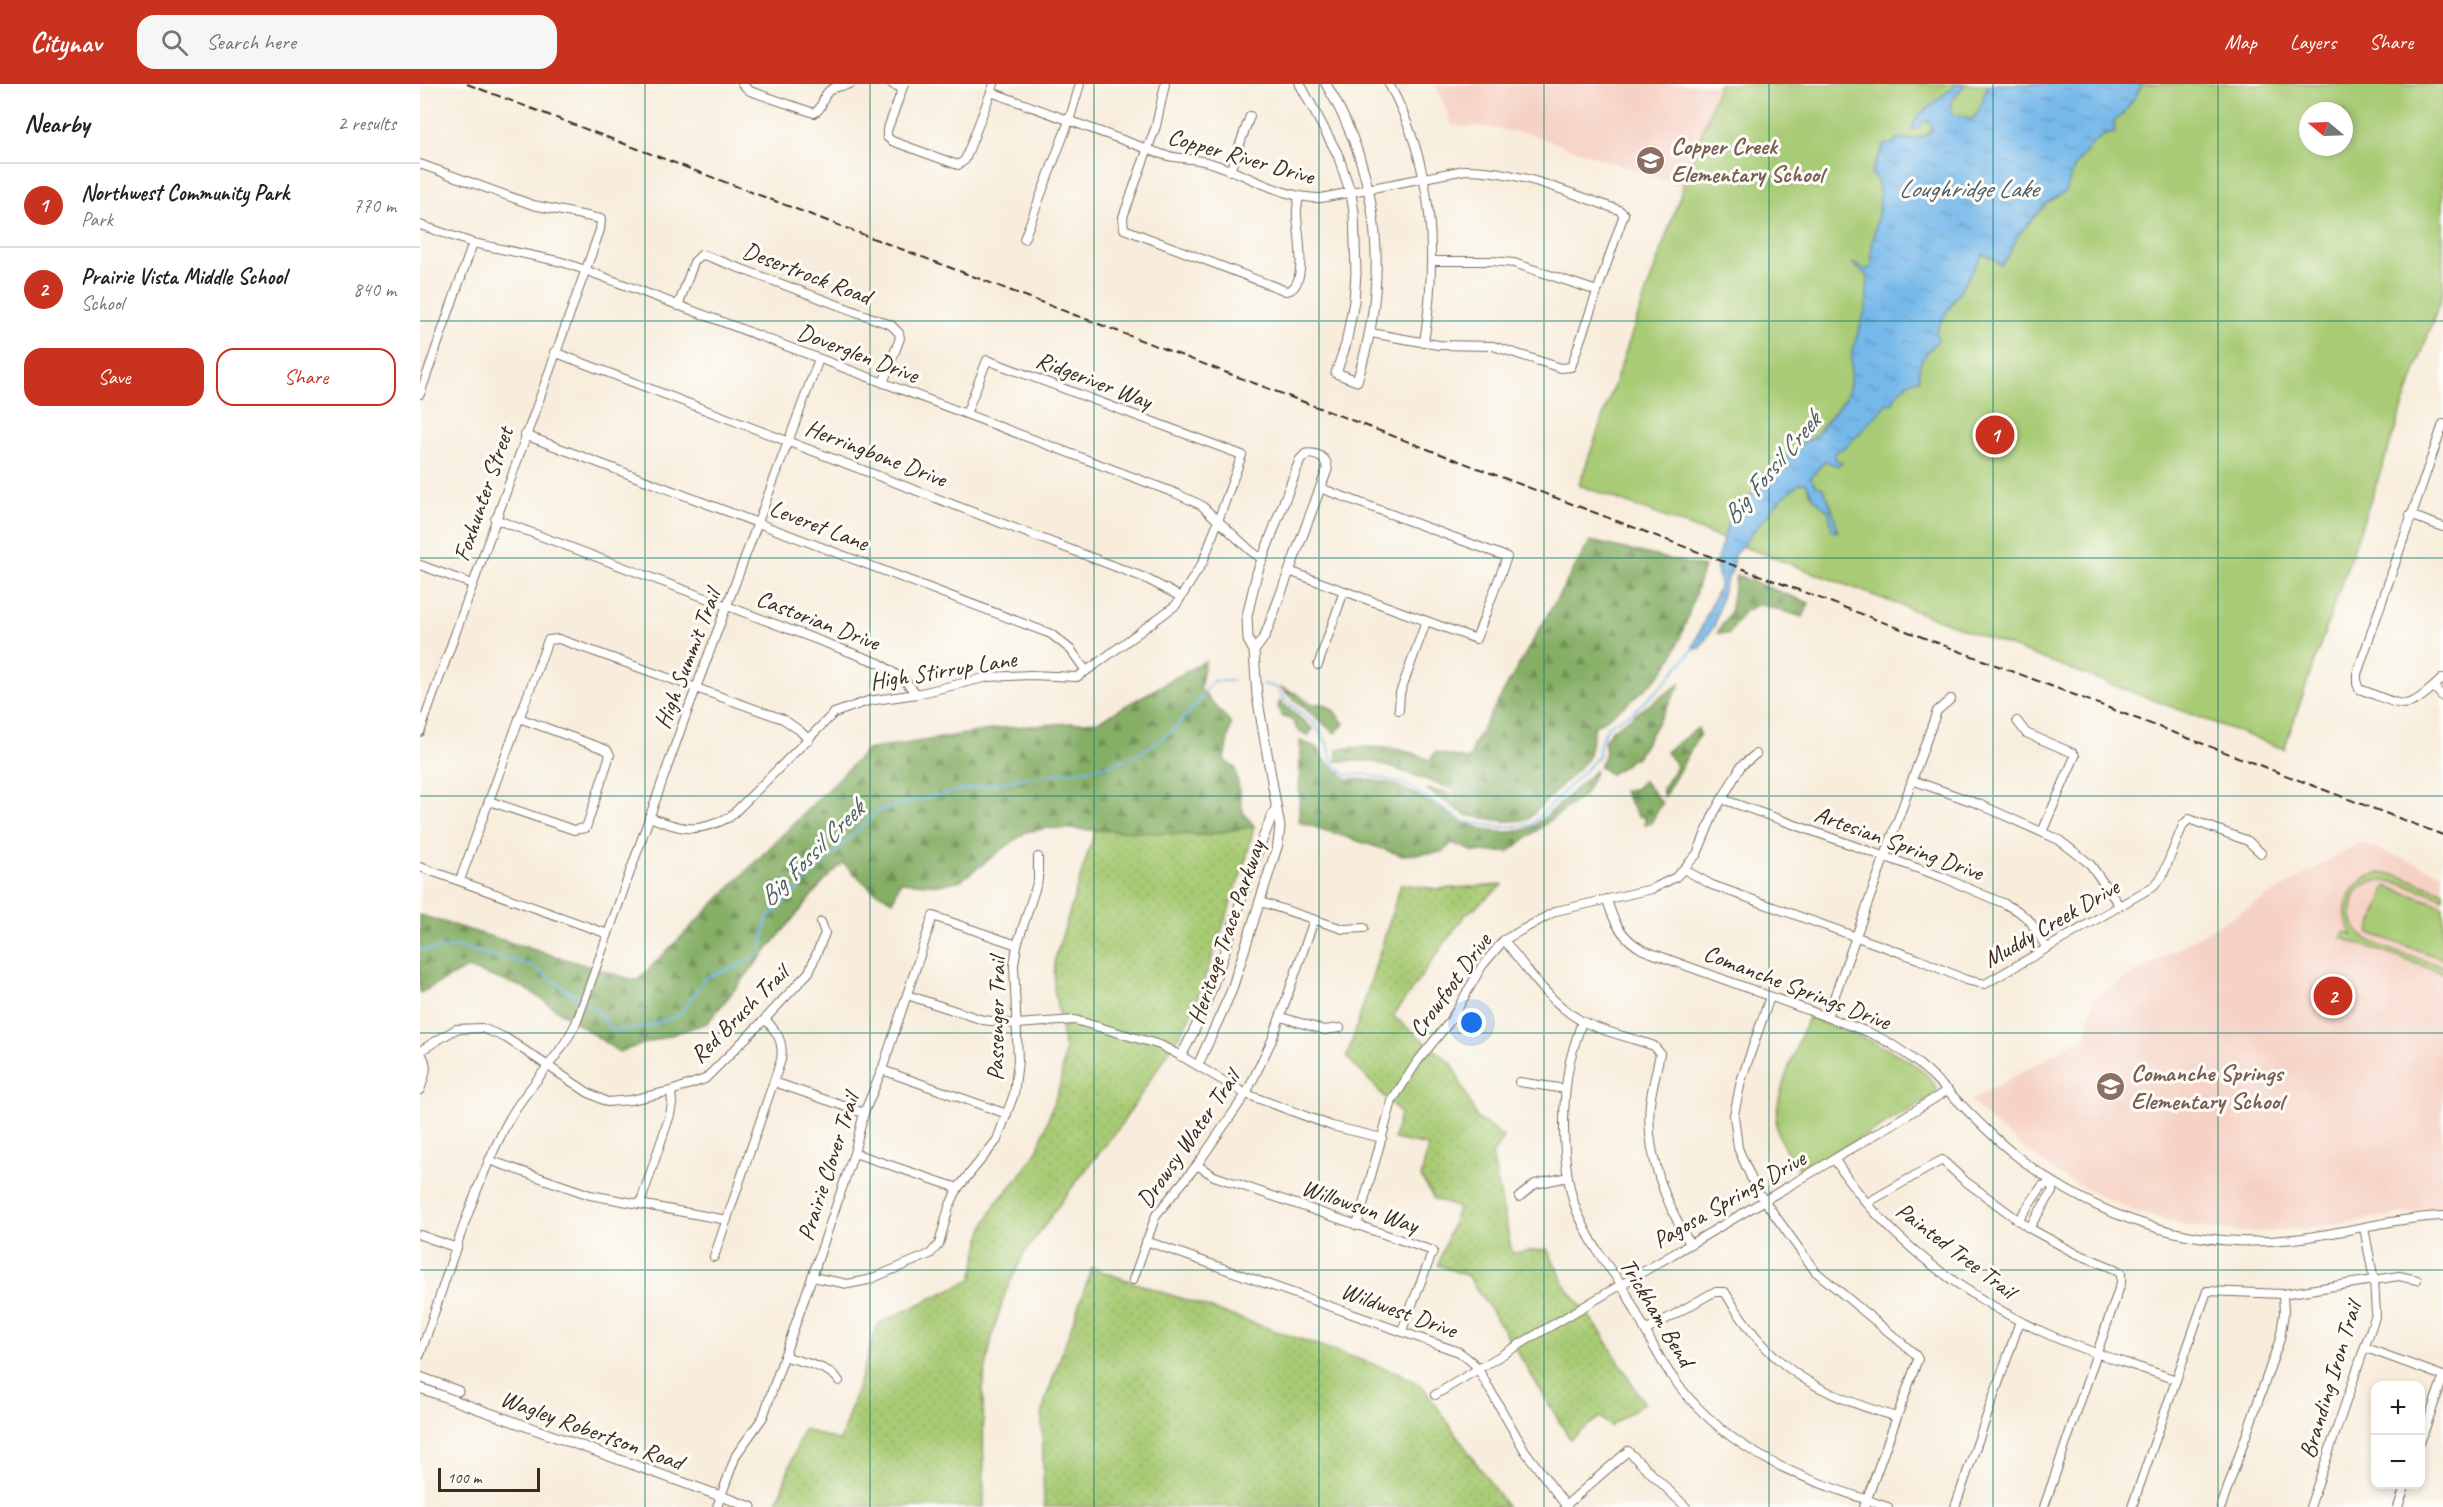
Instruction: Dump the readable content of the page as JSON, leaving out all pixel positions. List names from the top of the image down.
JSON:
{
  "streets": {
    "street": [
      "Copper River Drive",
      "Desertrock Road",
      "Doverglen Drive",
      "Ridgeriver Way",
      "Herringbone Drive",
      "Foxhunter Street",
      "Leveret Lane",
      "Castorian Drive",
      "High Summit Trail",
      "High Stirrup Lane",
      "Artesian Spring Drive",
      "Muddy Creek Drive",
      "Heritage Trace Parkway",
      "Crowfoot Drive",
      "Comanche Springs Drive",
      "Red Brush Trail",
      "Passenger Trail",
      "Drowsy Water Trail",
      "Prairie Clover Trail",
      "Pagosa Springs Drive",
      "Willowsun Way",
      "Painted Tree Trail",
      "Wildwest Drive",
      "Trickham Bend",
      "Branding Iron Trail",
      "Wagley Robertson Road"
    ]
  },
  "crossings": [
    ["Desertrock Road", "Doverglen Drive"],
    ["Doverglen Drive", "Ridgeriver Way"],
    ["Doverglen Drive", "Foxhunter Street"],
    ["Doverglen Drive", "High Summit Trail"],
    ["Doverglen Drive", "High Stirrup Lane"],
    ["Doverglen Drive", "Heritage Trace Parkway"],
    ["Ridgeriver Way", "High Stirrup Lane"],
    ["Herringbone Drive", "Foxhunter Street"],
    ["Herringbone Drive", "High Summit Trail"],
    ["Herringbone Drive", "High Stirrup Lane"],
    ["Foxhunter Street", "Leveret Lane"],
    ["Foxhunter Street", "Castorian Drive"],
    ["Leveret Lane", "High Summit Trail"],
    ["Leveret Lane", "High Stirrup Lane"],
    ["Castorian Drive", "High Summit Trail"],
    ["Castorian Drive", "High Stirrup Lane"],
    ["High Summit Trail", "High Stirrup Lane"],
    ["High Summit Trail", "Red Brush Trail"],
    ["Artesian Spring Drive", "Muddy Creek Drive"],
    ["Artesian Spring Drive", "Crowfoot Drive"],
    ["Muddy Creek Drive", "Crowfoot Drive"],
    ["Crowfoot Drive", "Comanche Springs Drive"],
    ["Crowfoot Drive", "Willowsun Way"],
    ["Comanche Springs Drive", "Pagosa Springs Drive"],
    ["Comanche Springs Drive", "Branding Iron Trail"],
    ["Passenger Trail", "Prairie Clover Trail"],
    ["Drowsy Water Trail", "Willowsun Way"],
    ["Drowsy Water Trail", "Wildwest Drive"],
    ["Prairie Clover Trail", "Wagley Robertson Road"],
    ["Pagosa Springs Drive", "Painted Tree Trail"],
    ["Pagosa Springs Drive", "Wildwest Drive"],
    ["Pagosa Springs Drive", "Trickham Bend"],
    ["Willowsun Way", "Wildwest Drive"]
  ],
  "water": ["Loughridge Lake", "Big Fossil Creek"],
  "places": {
    "school or university": ["Copper Creek Elementary School", "Comanche Springs Elementary School"]
  },
  "scale_bar": "100 m",
  "north": "left",
  "page": {
    "header": "Citynav",
    "search": "Search here",
    "nav": ["Map", "Layers", "Share"],
    "heading": ["Nearby", "2 results"],
    "list": [
      {
        "mark": "1",
        "name": "Northwest Community Park",
        "note": "Park",
        "value": "770 m"
      },
      {
        "mark": "2",
        "name": "Prairie Vista Middle School",
        "note": "School",
        "value": "840 m"
      }
    ],
    "buttons": ["Save", "Share"],
    "pins": ["1", "2"],
    "map_buttons": ["+", "−"],
    "scale": "100 m"
  }
}
